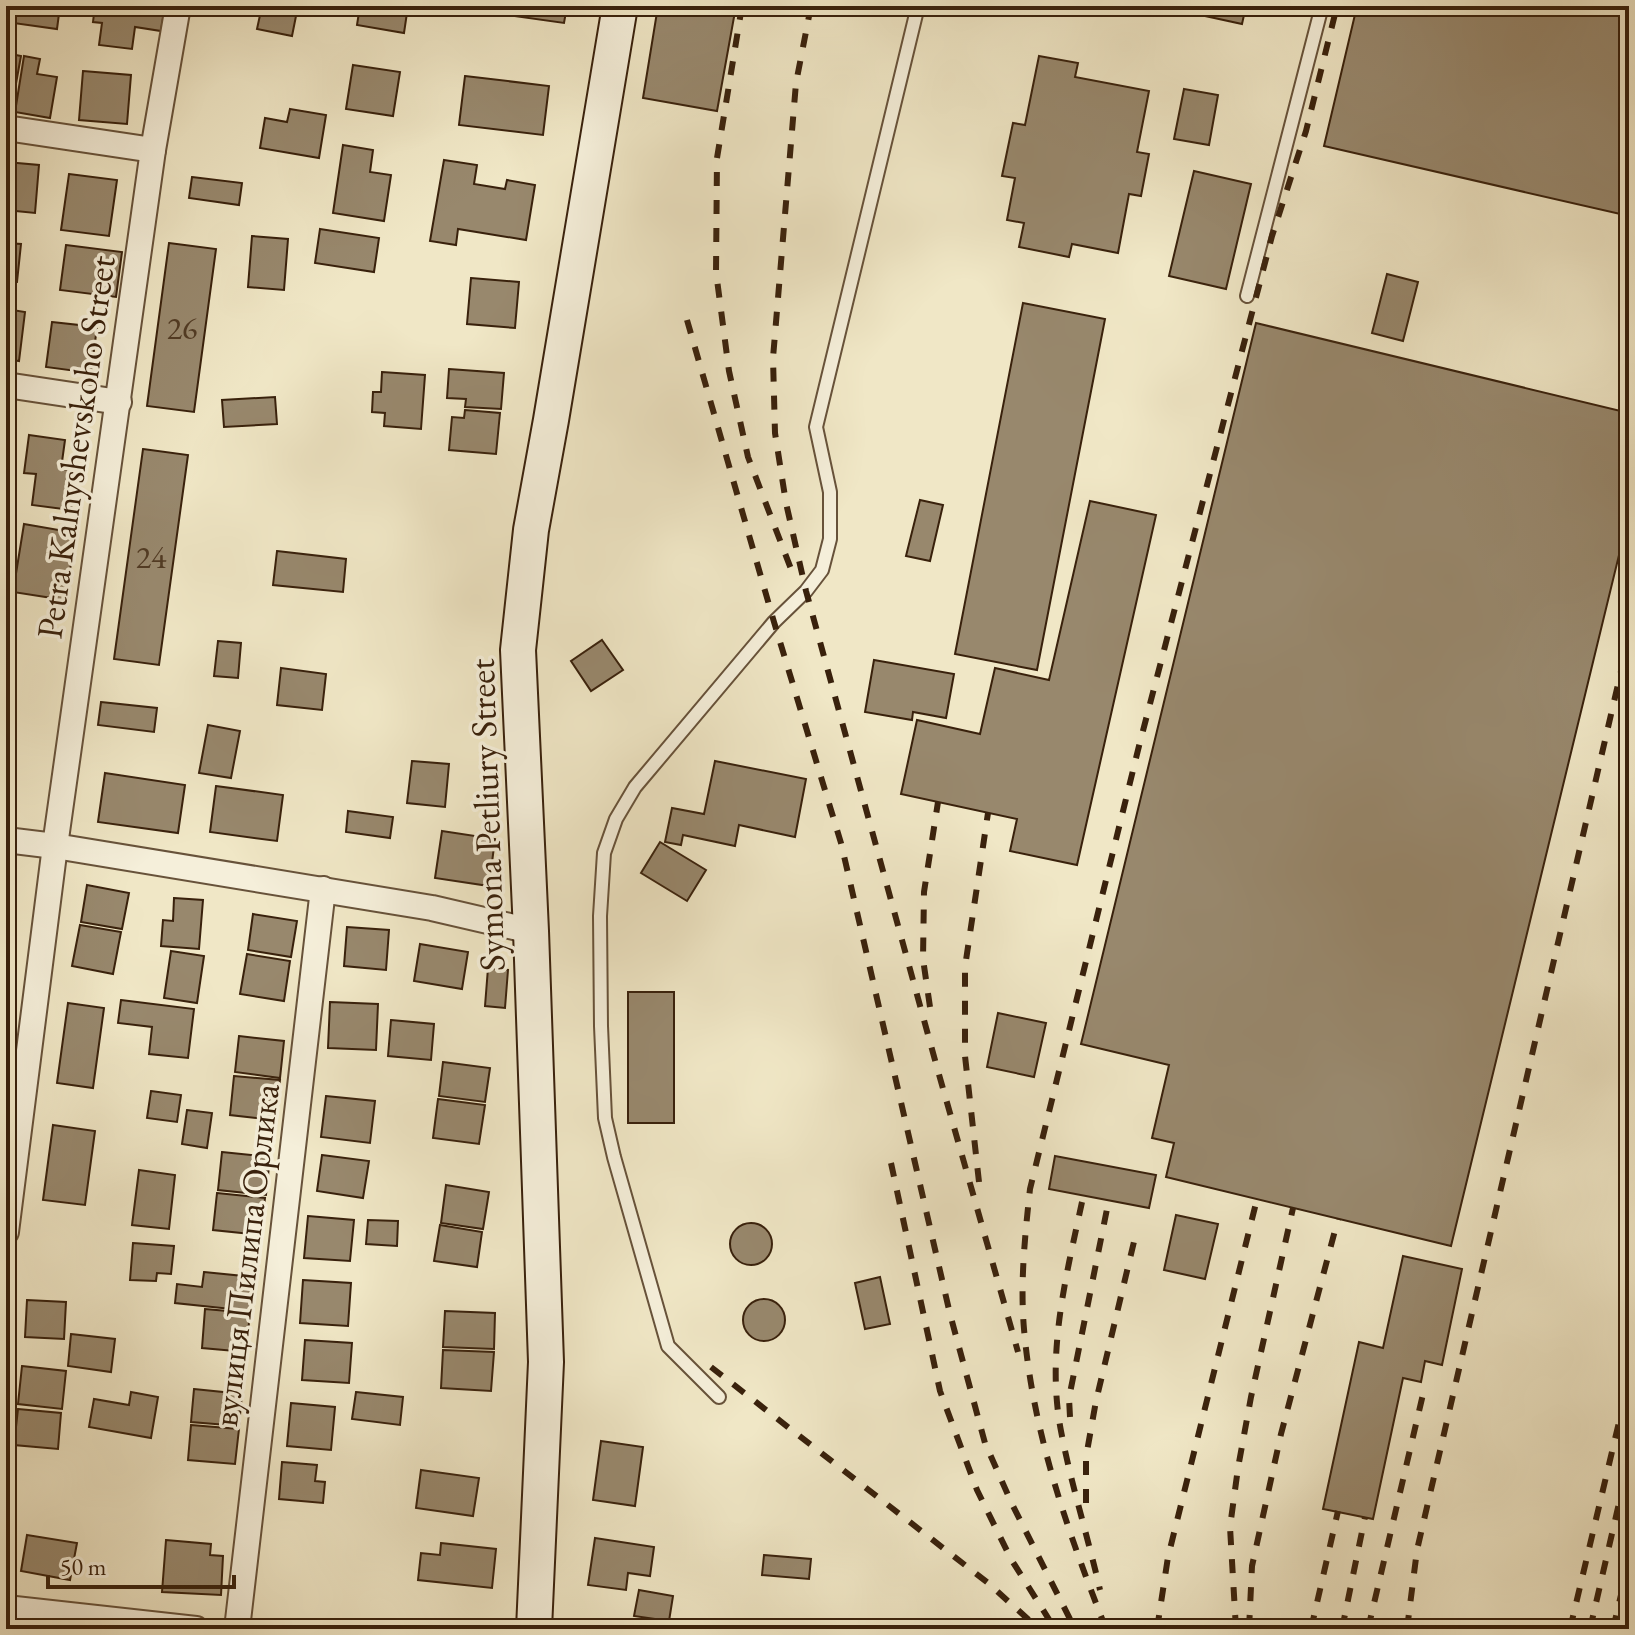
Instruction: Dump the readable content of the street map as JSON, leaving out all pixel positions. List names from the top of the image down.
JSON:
{
  "streets": {
    "main road": ["Symona Petliury Street"],
    "street": ["Petra Kalnyshevskoho Street", "вулиця Пилипа Орлика"]
  },
  "house_numbers": ["26", "24"],
  "scale_bar": "50 m"
}
